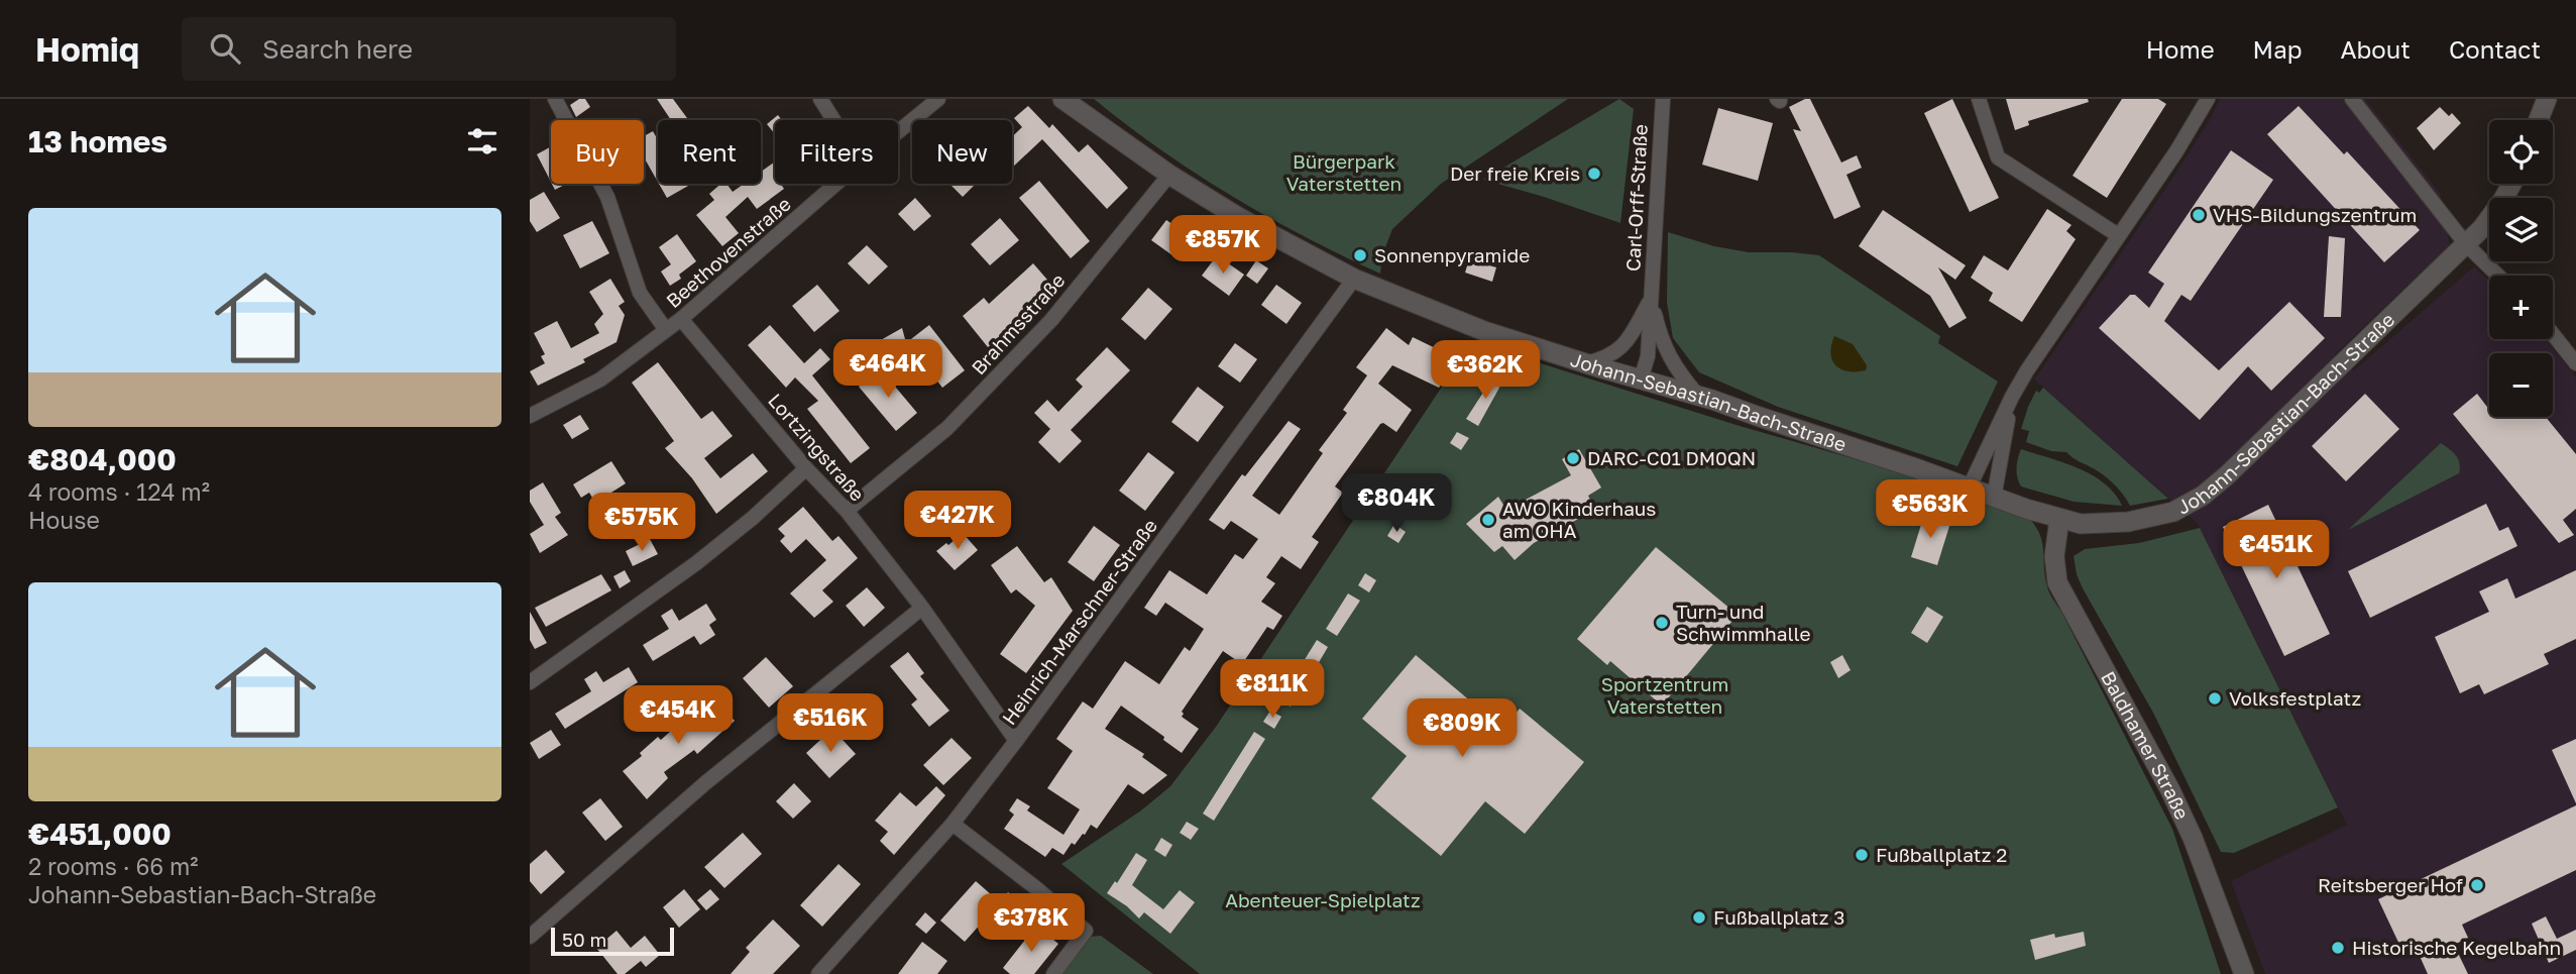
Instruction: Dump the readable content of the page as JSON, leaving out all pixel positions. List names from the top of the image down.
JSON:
{
  "streets": {
    "street": [
      "Carl-Orff-Straße",
      "Beethovenstraße",
      "Brahmsstraße",
      "Johann-Sebastian-Bach-Straße",
      "Lortzingstraße",
      "Heinrich-Marschner-Straße",
      "Baldhamer Straße"
    ]
  },
  "crossings": [
    ["Carl-Orff-Straße", "Johann-Sebastian-Bach-Straße"],
    ["Beethovenstraße", "Lortzingstraße"],
    ["Brahmsstraße", "Johann-Sebastian-Bach-Straße"],
    ["Brahmsstraße", "Lortzingstraße"],
    ["Johann-Sebastian-Bach-Straße", "Heinrich-Marschner-Straße"],
    ["Johann-Sebastian-Bach-Straße", "Baldhamer Straße"],
    ["Lortzingstraße", "Heinrich-Marschner-Straße"]
  ],
  "parks": ["Bürgerpark Vaterstetten", "Sportzentrum Vaterstetten", "Abenteuer-Spielplatz"],
  "places": [
    "Der freie Kreis",
    "VHS-Bildungszentrum",
    "Sonnenpyramide",
    "DARC-C01 DM0QN",
    "AWO Kinderhaus am OHA",
    "Turn- und Schwimmhalle",
    "Volksfestplatz",
    "Fußballplatz 2",
    "Reitsberger Hof",
    "Fußballplatz 3",
    "Historische Kegelbahn"
  ],
  "scale_bar": "50 m",
  "page": {
    "header": "Homiq",
    "search": "Search here",
    "nav": [
      "Home",
      "Map",
      "About",
      "Contact"
    ],
    "heading": "13 homes",
    "map_buttons": ["+", "−"],
    "chip": [
      "Buy",
      "Rent",
      "Filters",
      "New"
    ],
    "list": [
      {
        "name": "€804,000",
        "note": "4 rooms · 124 m² · House"
      },
      {
        "name": "€451,000",
        "note": "2 rooms · 66 m² · Johann-Sebastian-Bach-Straße"
      }
    ],
    "price": [
      "€857K",
      "€464K",
      "€362K",
      "€804K",
      "€563K",
      "€427K",
      "€575K",
      "€451K",
      "€811K",
      "€454K",
      "€516K",
      "€809K",
      "€378K"
    ],
    "scale": "50 m"
  }
}
